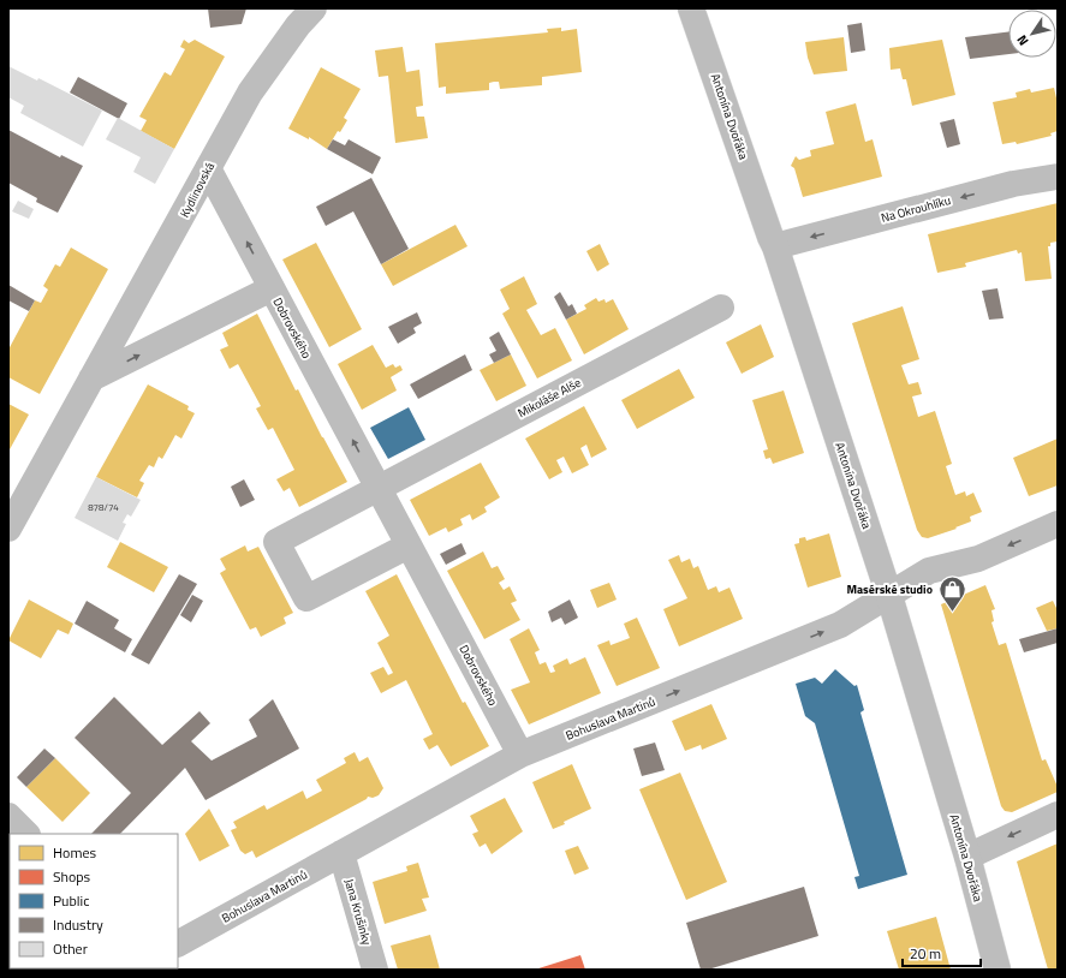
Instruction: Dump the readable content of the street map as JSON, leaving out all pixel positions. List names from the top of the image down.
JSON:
{
  "streets": {
    "street": [
      "Antonína Dvořáka",
      "Kydlinovská",
      "Na Okrouhlíku",
      "Dobrovského",
      "Mikoláše Alše",
      "Bohuslava Martinů",
      "Jana Krušinky"
    ]
  },
  "crossings": [
    ["Antonína Dvořáka", "Na Okrouhlíku"],
    ["Antonína Dvořáka", "Bohuslava Martinů"],
    ["Kydlinovská", "Dobrovského"],
    ["Dobrovského", "Mikoláše Alše"],
    ["Dobrovského", "Bohuslava Martinů"],
    ["Bohuslava Martinů", "Jana Krušinky"]
  ],
  "one_way": ["Na Okrouhlíku", "Dobrovského"],
  "places": {
    "shop": ["Masérské studio"]
  },
  "house_numbers": ["878/74"],
  "legend": [
    "Homes",
    "Shops",
    "Public",
    "Industry",
    "Other"
  ],
  "scale_bar": "20 m",
  "north": "bottom left"
}
